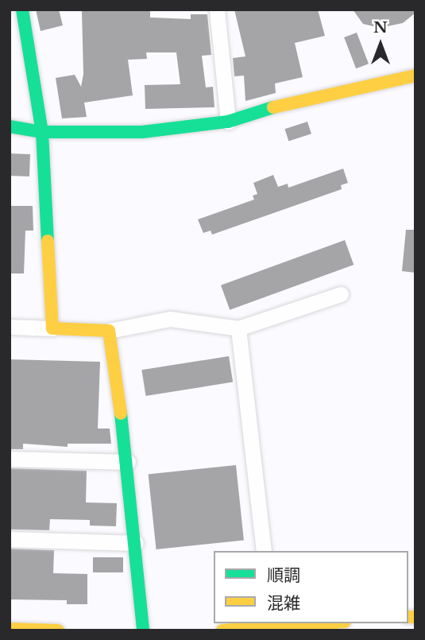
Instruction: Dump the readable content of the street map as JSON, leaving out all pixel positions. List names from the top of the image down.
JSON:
{
  "legend": ["順調", "混雑"],
  "north": "top"
}
